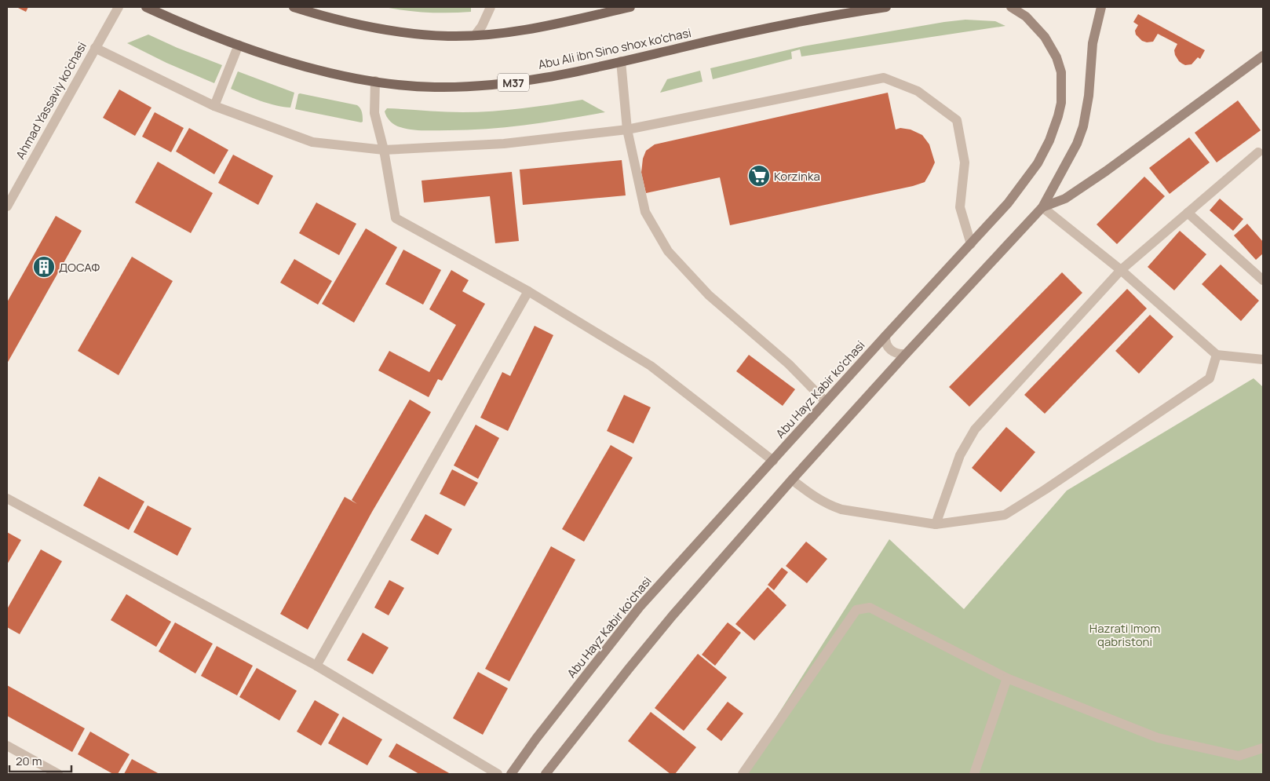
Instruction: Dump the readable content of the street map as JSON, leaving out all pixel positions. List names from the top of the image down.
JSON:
{
  "streets": {
    "main road": ["Abu Ali ibn Sino shox ko'chasi", "M37", "Abu Hayz Kabir ko'chasi"],
    "street": ["Ahmad Yassaviy ko'chasi"]
  },
  "parks": ["Hazrati Imom qabristoni"],
  "places": {
    "supermarket": ["Korzinka"],
    "building": ["ДОСАФ"]
  },
  "scale_bar": "20 m"
}
